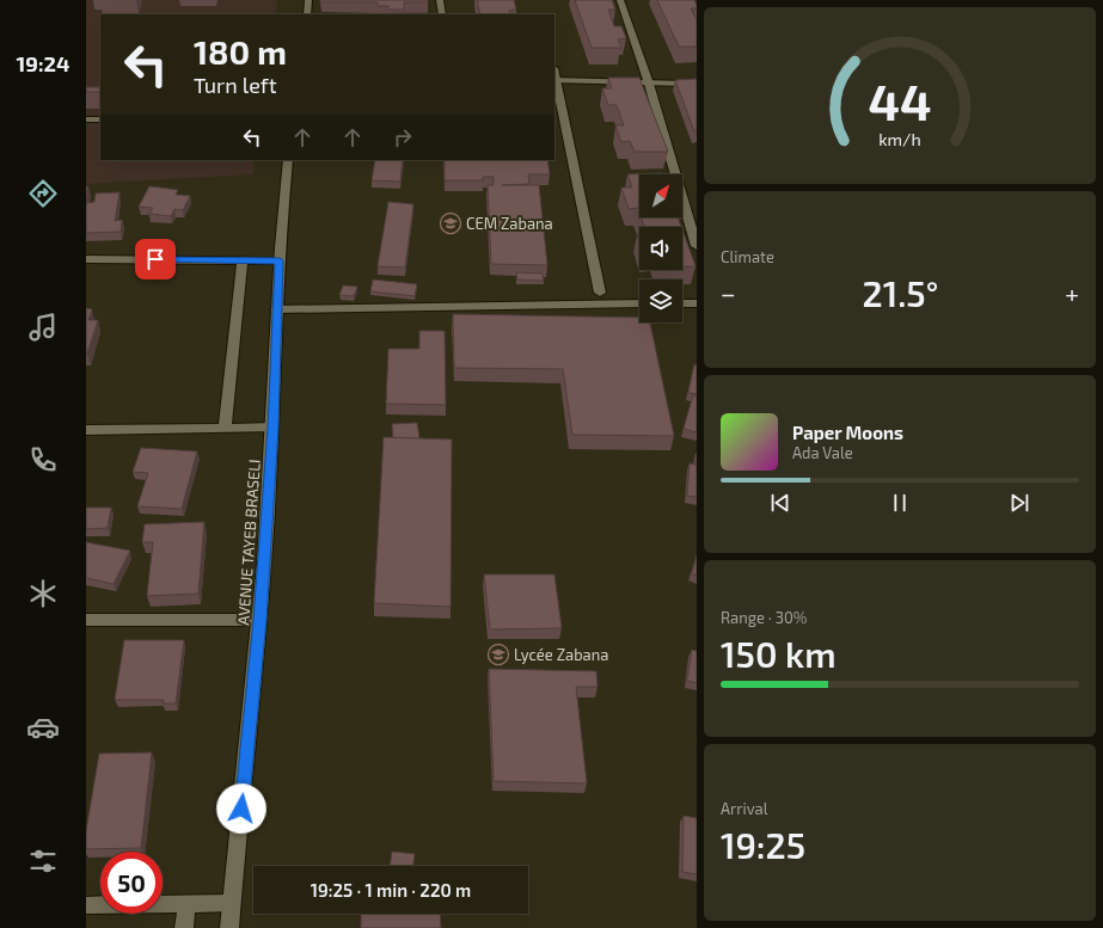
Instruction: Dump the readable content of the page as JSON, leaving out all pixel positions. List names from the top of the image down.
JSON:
{
  "streets": {
    "street": ["AVENUE TAYEB BRASELI"]
  },
  "places": {
    "school or university": ["CEM Zabana", "Lycée Zabana"]
  },
  "north": "top right",
  "page": {
    "tabs": "19:24",
    "turn": ["180 m", "Turn left"],
    "tile": [
      "Climate",
      ["Range · 30%", "150 km"],
      ["Arrival", "19:25"]
    ],
    "heat": ["−", "21.5°", "+"],
    "song": ["Paper Moons", "Ada Vale"],
    "limit": "50",
    "trip": "19:25 · 1 min · 220 m",
    "gauge": ["44", "km/h"]
  }
}
